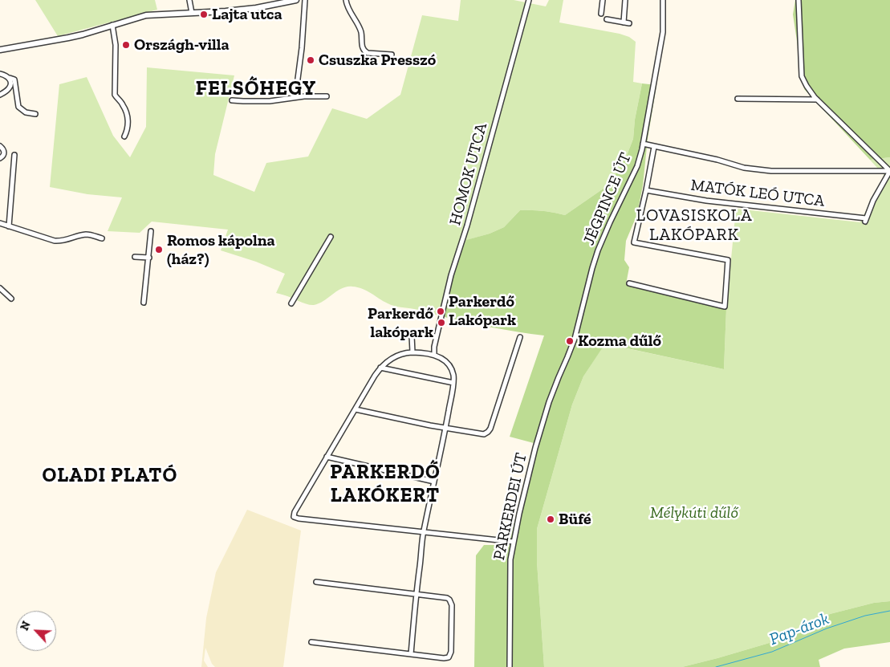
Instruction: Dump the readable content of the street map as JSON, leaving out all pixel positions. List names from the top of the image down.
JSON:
{
  "streets": {
    "street": [
      "HOMOK UTCA",
      "MATÓK LEÓ UTCA",
      "JÉGPINCE ÚT",
      "PARKERDEI ÚT"
    ]
  },
  "crossings": [
    ["JÉGPINCE ÚT", "PARKERDEI ÚT"]
  ],
  "districts": [
    "FELSŐHEGY",
    "LOVASISKOLA LAKÓPARK",
    "PARKERDŐ LAKÓKERT",
    "OLADI PLATÓ"
  ],
  "water": ["Pap-árok"],
  "parks": ["Mélykúti dűlő"],
  "places": [
    "Lajta utca",
    "Országh-villa",
    "Csuszka Presszó",
    "Romos kápolna (ház?)",
    "Parkerdő Lakópark",
    "Parkerdő lakópark",
    "Kozma dűlő",
    "Büfé"
  ],
  "north": "top left"
}
